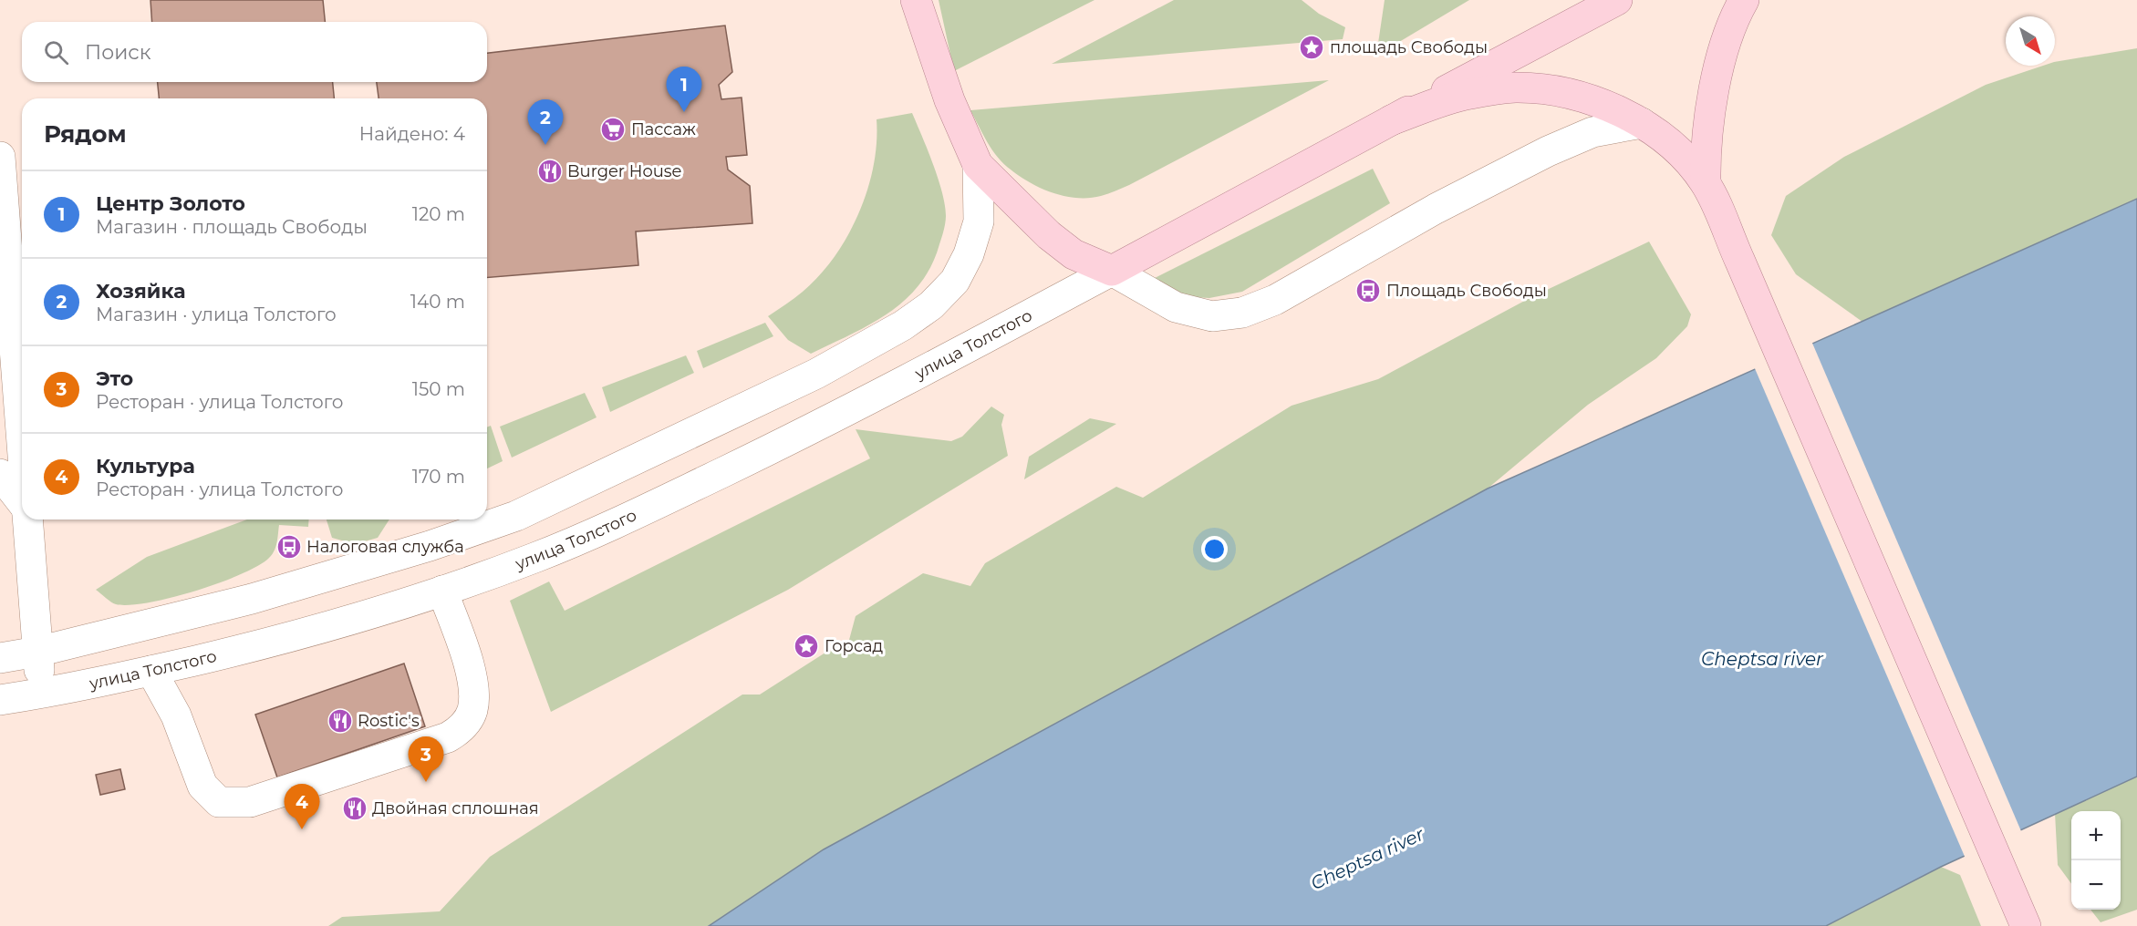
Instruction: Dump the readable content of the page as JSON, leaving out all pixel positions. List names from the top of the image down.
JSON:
{
  "streets": {
    "street": ["улица Толстого"]
  },
  "water": ["Cheptsa river"],
  "places": {
    "place": ["площадь Свободы", "Горсад"],
    "supermarket": ["Пассаж"],
    "restaurant": ["Burger House", "Rostic's", "Двойная сплошная"],
    "bus stop": ["Площадь Свободы", "Налоговая служба"]
  },
  "north": "bottom right",
  "page": {
    "search": "Поиск",
    "pins": [
      "1",
      "2",
      "3",
      "4"
    ],
    "heading": ["Рядом", "Найдено: 4"],
    "list": [
      {
        "mark": "1",
        "name": "Центр Золото",
        "note": "Магазин · площадь Свободы",
        "value": "120 m"
      },
      {
        "mark": "2",
        "name": "Хозяйка",
        "note": "Магазин · улица Толстого",
        "value": "140 m"
      },
      {
        "mark": "3",
        "name": "Это",
        "note": "Ресторан · улица Толстого",
        "value": "150 m"
      },
      {
        "mark": "4",
        "name": "Культура",
        "note": "Ресторан · улица Толстого",
        "value": "170 m"
      }
    ],
    "map_buttons": ["+", "−"]
  }
}
